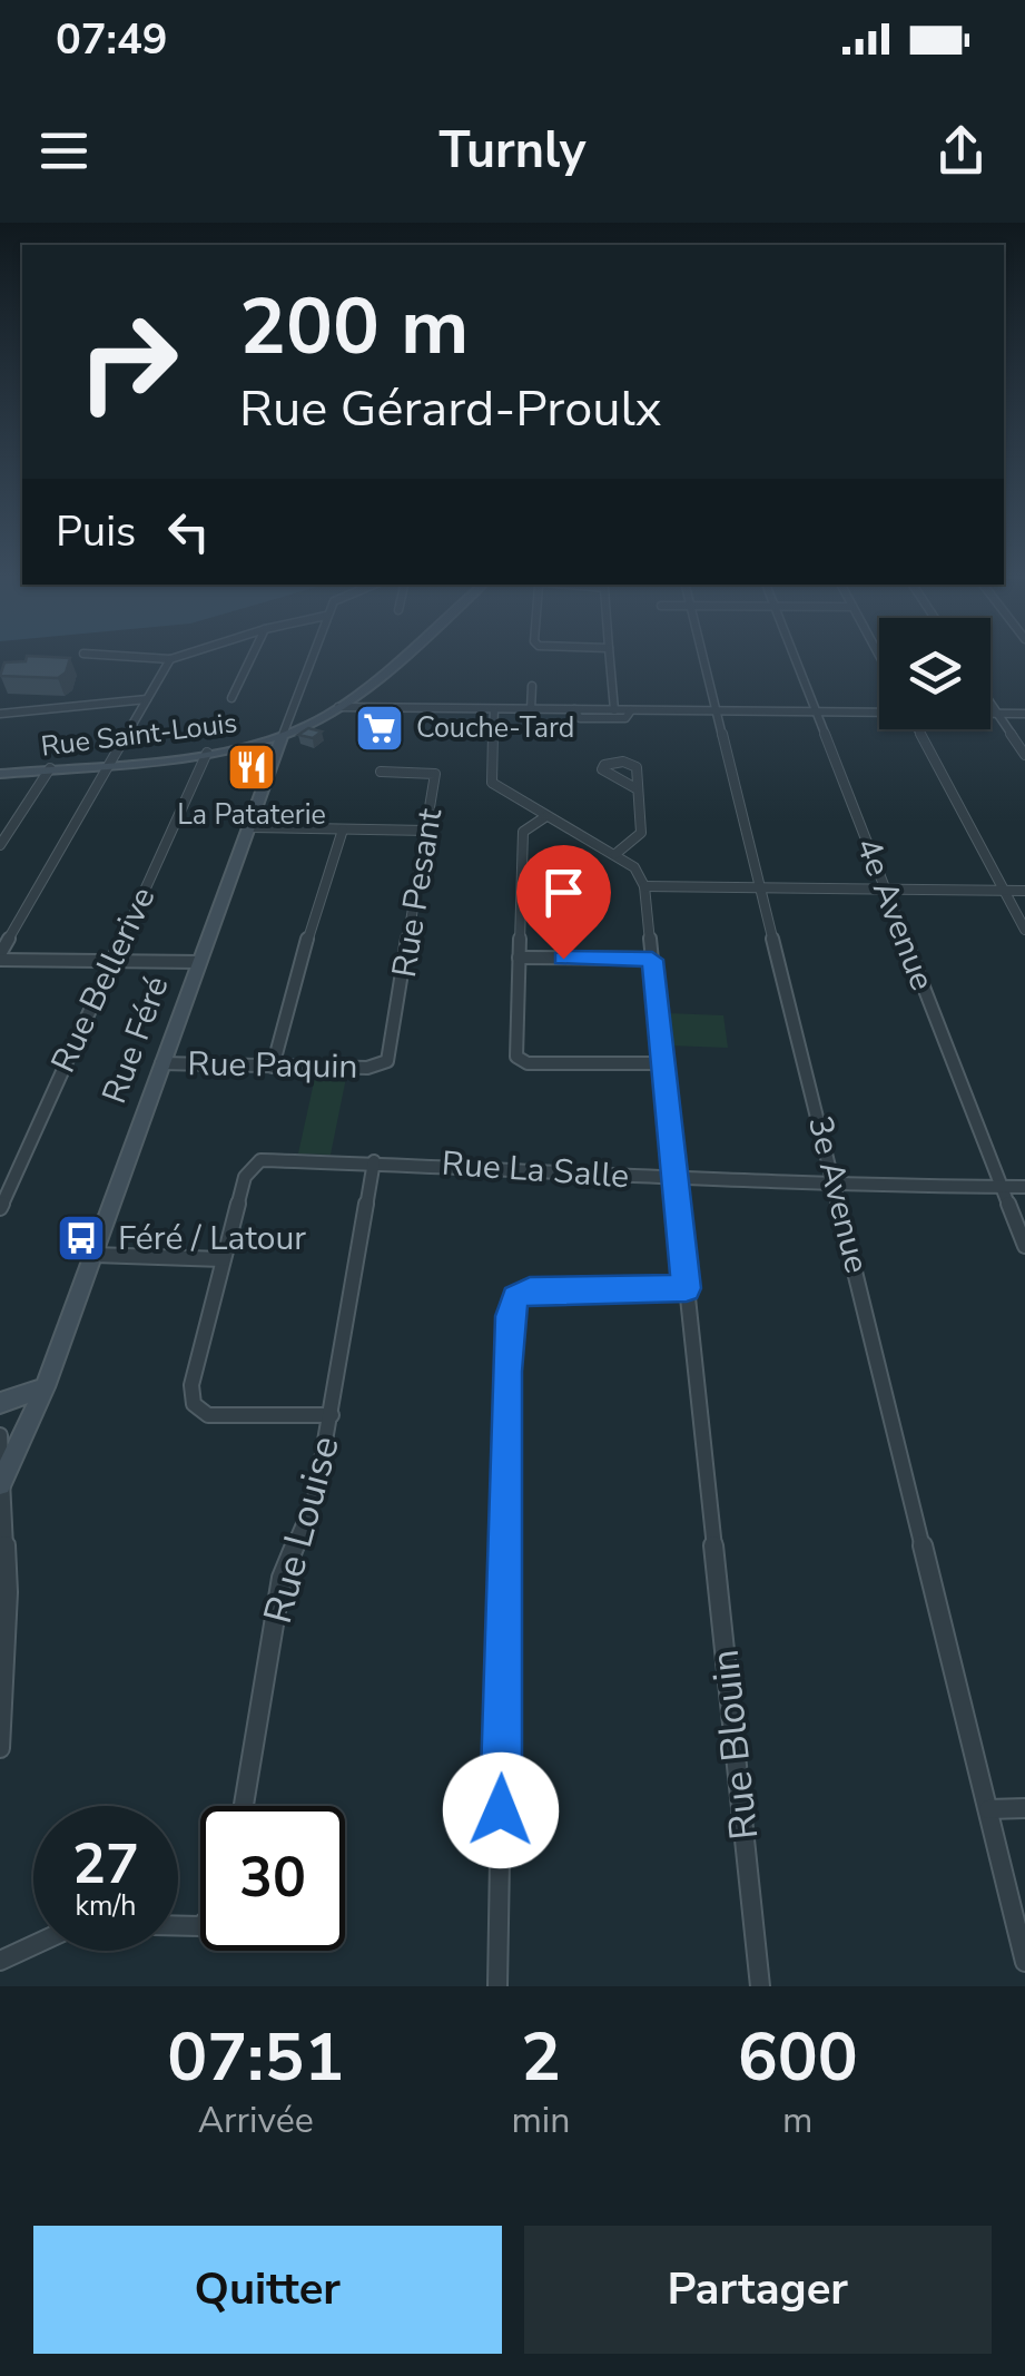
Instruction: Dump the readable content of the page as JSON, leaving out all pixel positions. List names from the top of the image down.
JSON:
{
  "streets": {
    "main road": ["Rue Saint-Louis", "Rue Féré"],
    "street": [
      "Rue Pesant",
      "4e Avenue",
      "Rue Bellerive",
      "Rue Paquin",
      "Rue La Salle",
      "3e Avenue",
      "Rue Louise",
      "Rue Blouin"
    ]
  },
  "crossings": [
    ["Rue Saint-Louis", "Rue Bellerive"],
    ["Rue Saint-Louis", "Rue Féré"],
    ["Rue Pesant", "Rue Paquin"],
    ["4e Avenue", "Rue La Salle"],
    ["Rue Féré", "Rue Paquin"],
    ["Rue La Salle", "3e Avenue"],
    ["Rue La Salle", "Rue Louise"],
    ["Rue La Salle", "Rue Blouin"]
  ],
  "places": {
    "supermarket": ["Couche-Tard"],
    "restaurant": ["La Pataterie"],
    "bus stop": ["Féré / Latour"]
  },
  "page": {
    "status": "07:49",
    "header": "Turnly",
    "turn": ["200 m", "Rue Gérard-Proulx"],
    "then": "Puis",
    "speed": "27 km/h",
    "limit": "30",
    "eta": [
      "07:51",
      "Arrivée",
      "2",
      "min",
      "600",
      "m"
    ],
    "buttons": ["Quitter", "Partager"]
  }
}
